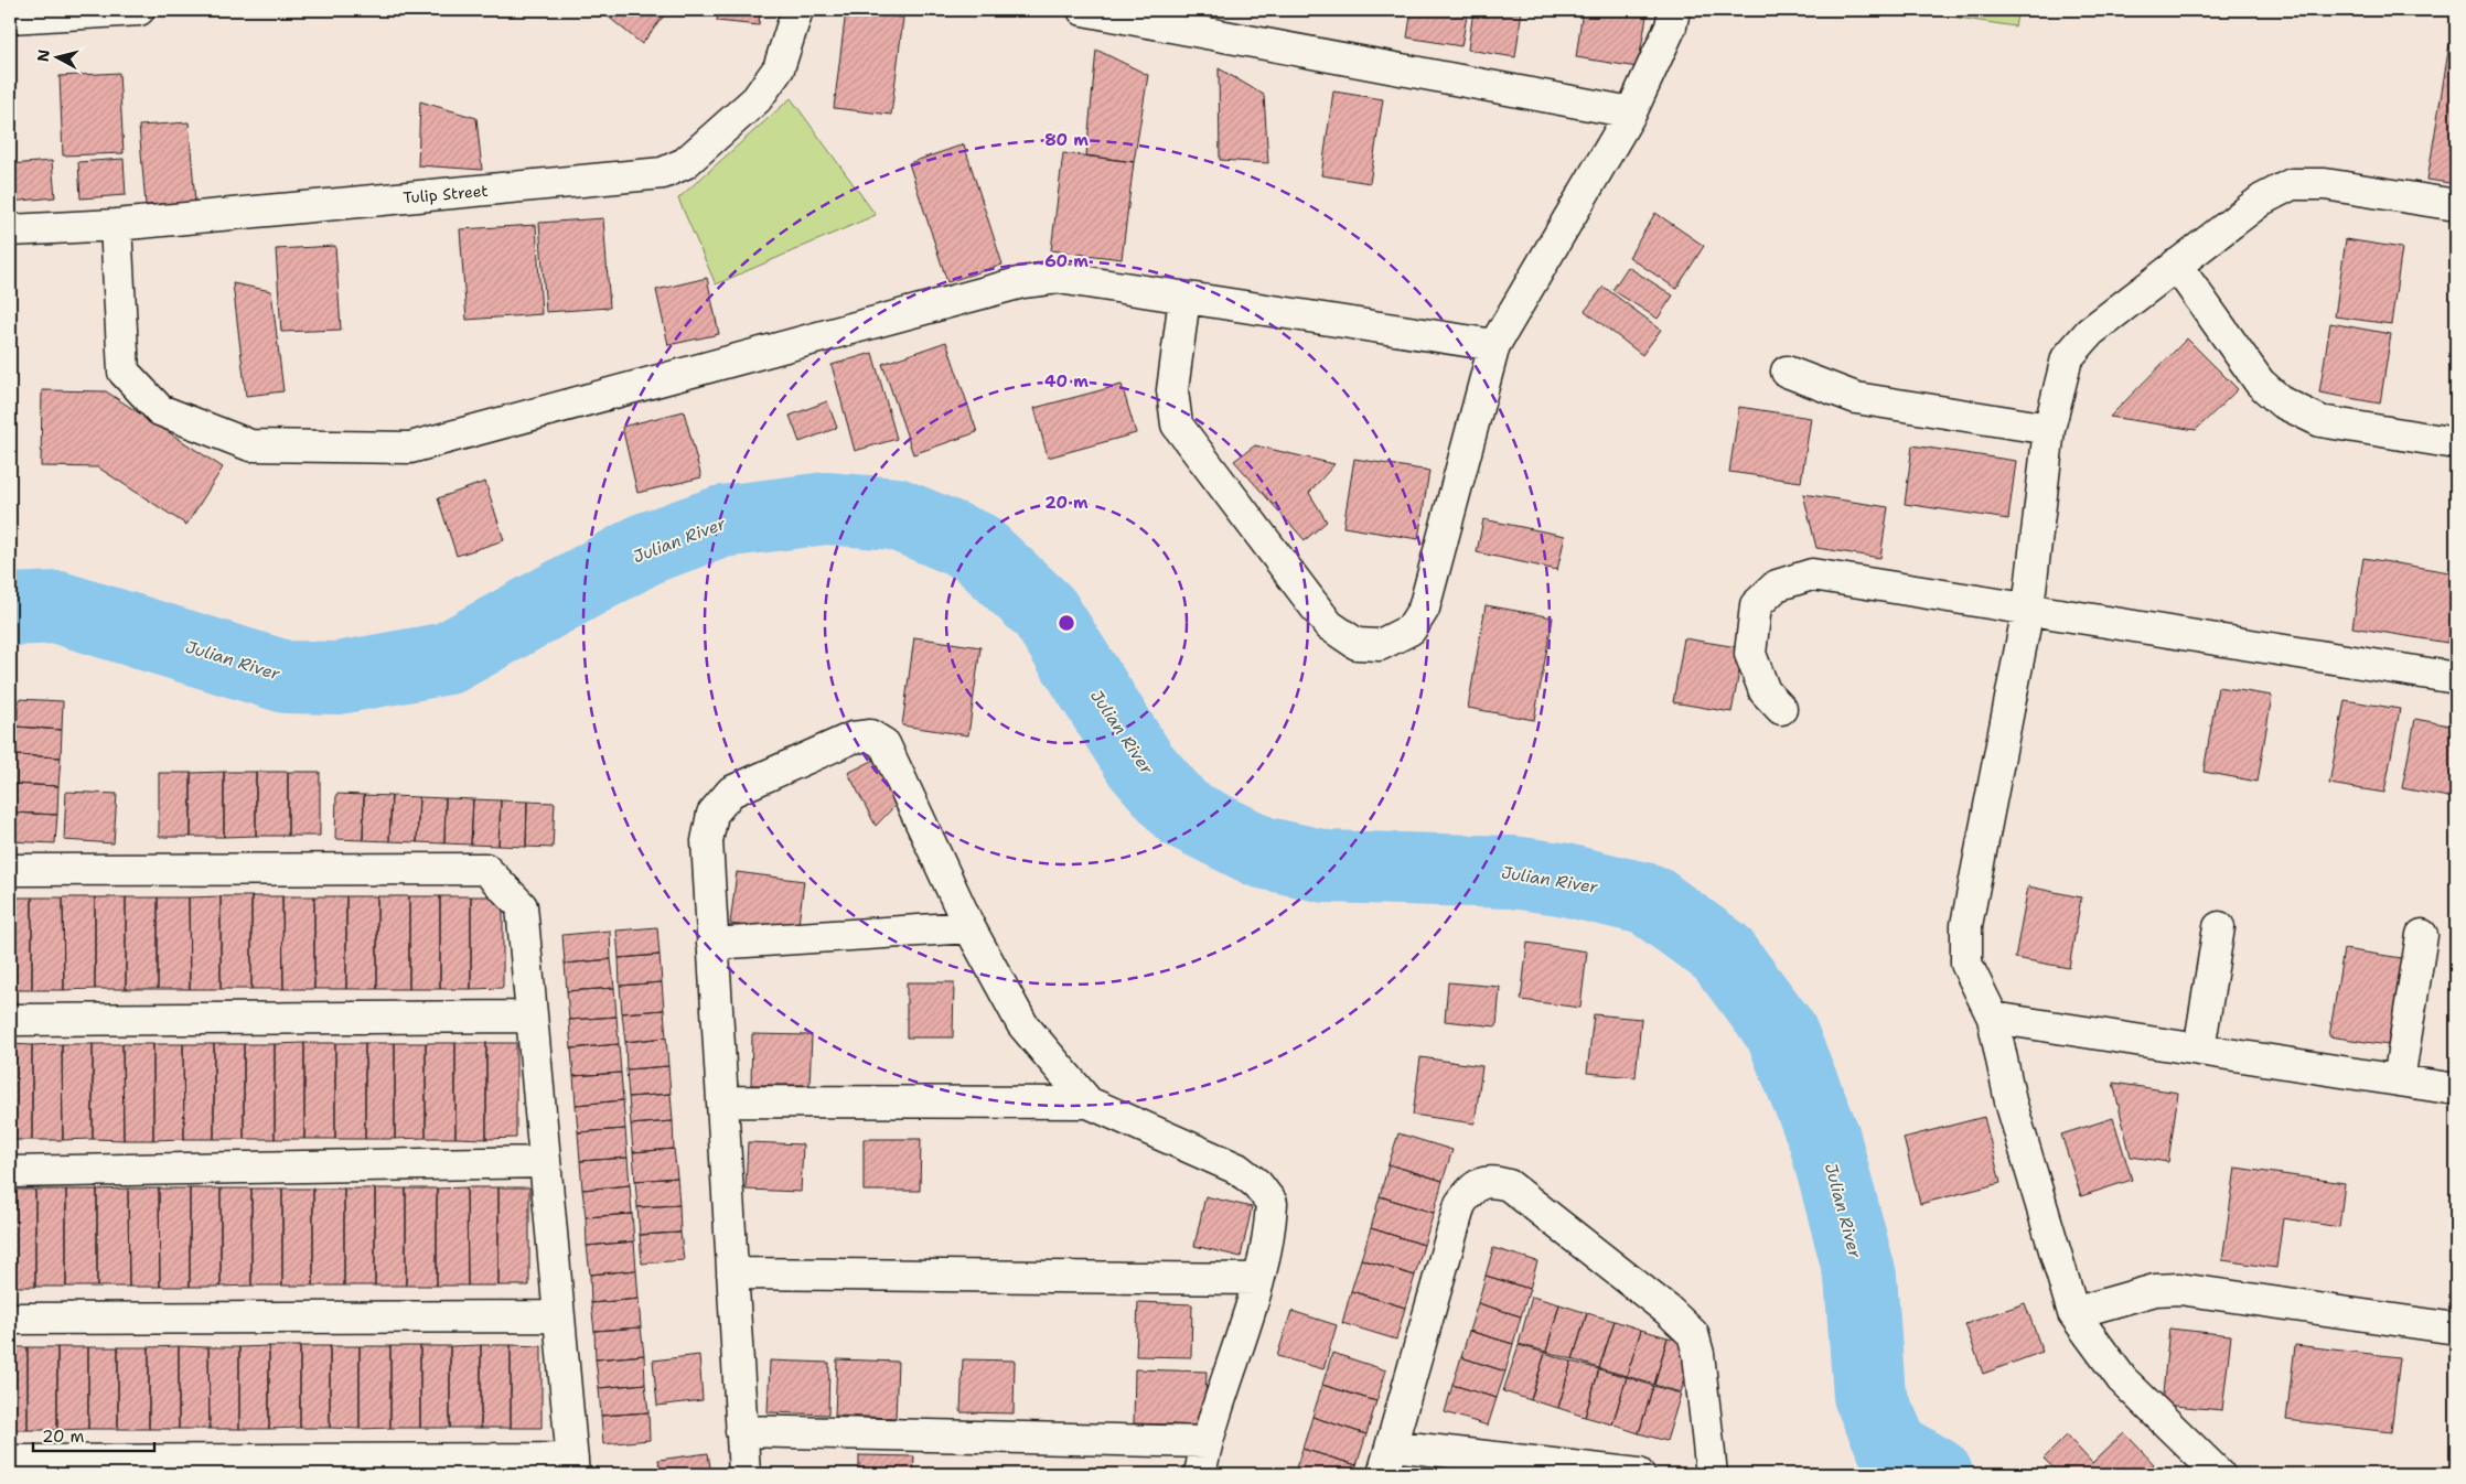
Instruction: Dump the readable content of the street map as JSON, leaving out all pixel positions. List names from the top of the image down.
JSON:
{
  "streets": {
    "street": ["Tulip Street"]
  },
  "water": ["Julian River"],
  "scale_bar": "20 m",
  "north": "left",
  "rings": [
    "80 m",
    "60 m",
    "40 m",
    "20 m"
  ]
}
